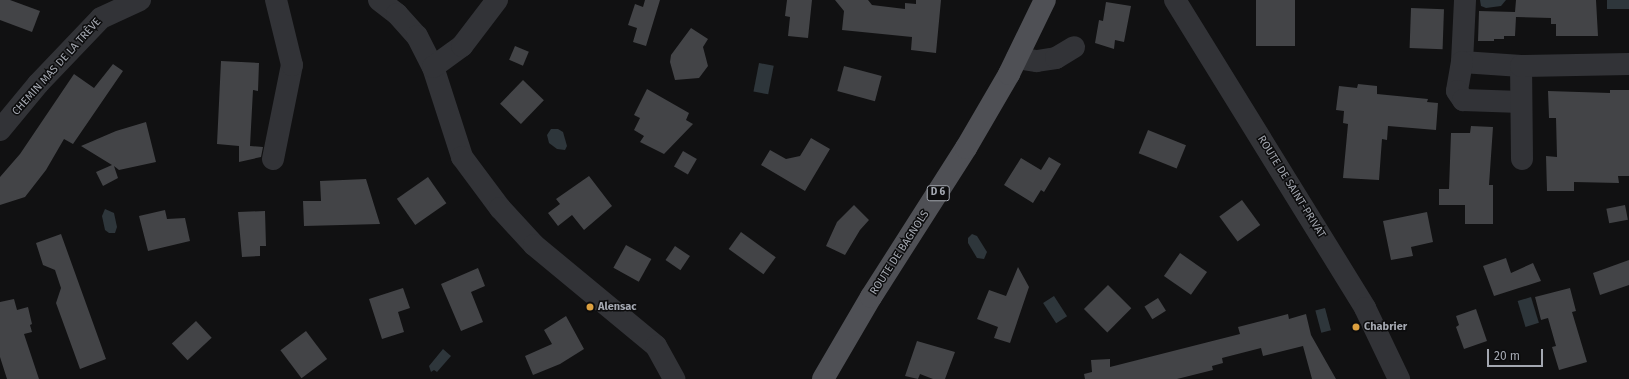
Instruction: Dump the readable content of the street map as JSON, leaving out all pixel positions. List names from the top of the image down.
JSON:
{
  "streets": {
    "main road": ["D 6", "ROUTE DE BAGNOLS"],
    "street": ["CHEMIN MAS DE LA TRÊVE", "ROUTE DE SAINT-PRIVAT"]
  },
  "places": ["Alensac", "Chabrier"],
  "scale_bar": "20 m"
}
